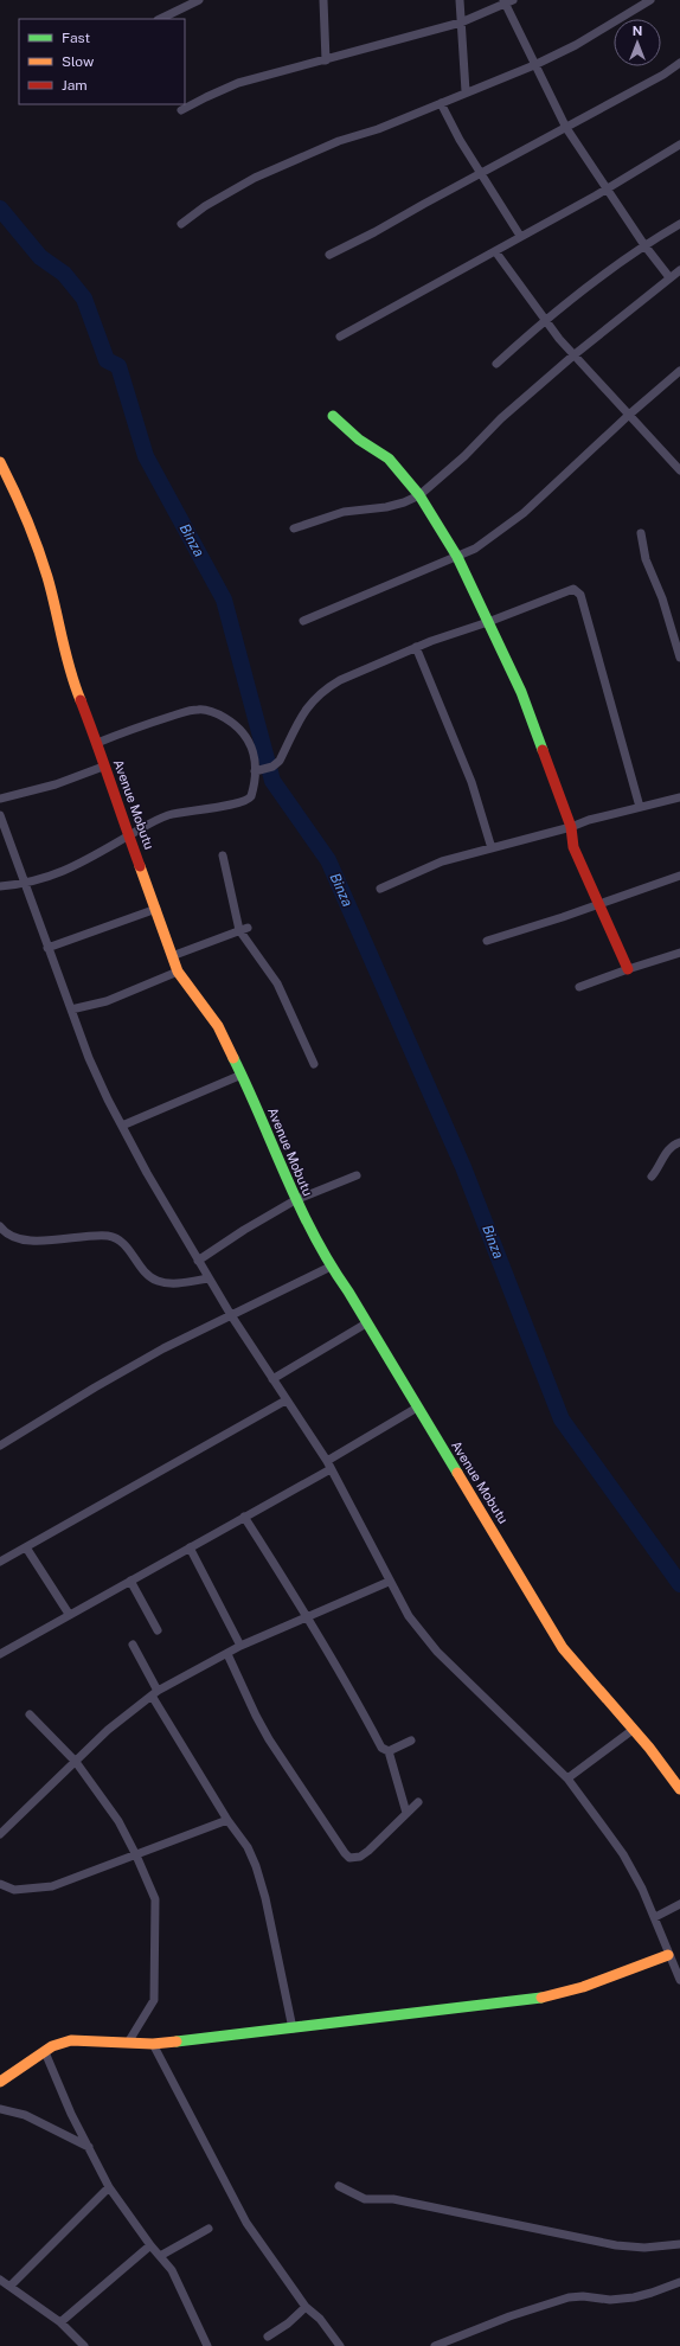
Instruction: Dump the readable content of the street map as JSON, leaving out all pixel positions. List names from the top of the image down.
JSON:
{
  "streets": {
    "street": ["Avenue Mobutu"]
  },
  "water": ["Binza"],
  "legend": ["Fast", "Slow", "Jam"],
  "north": "top"
}
